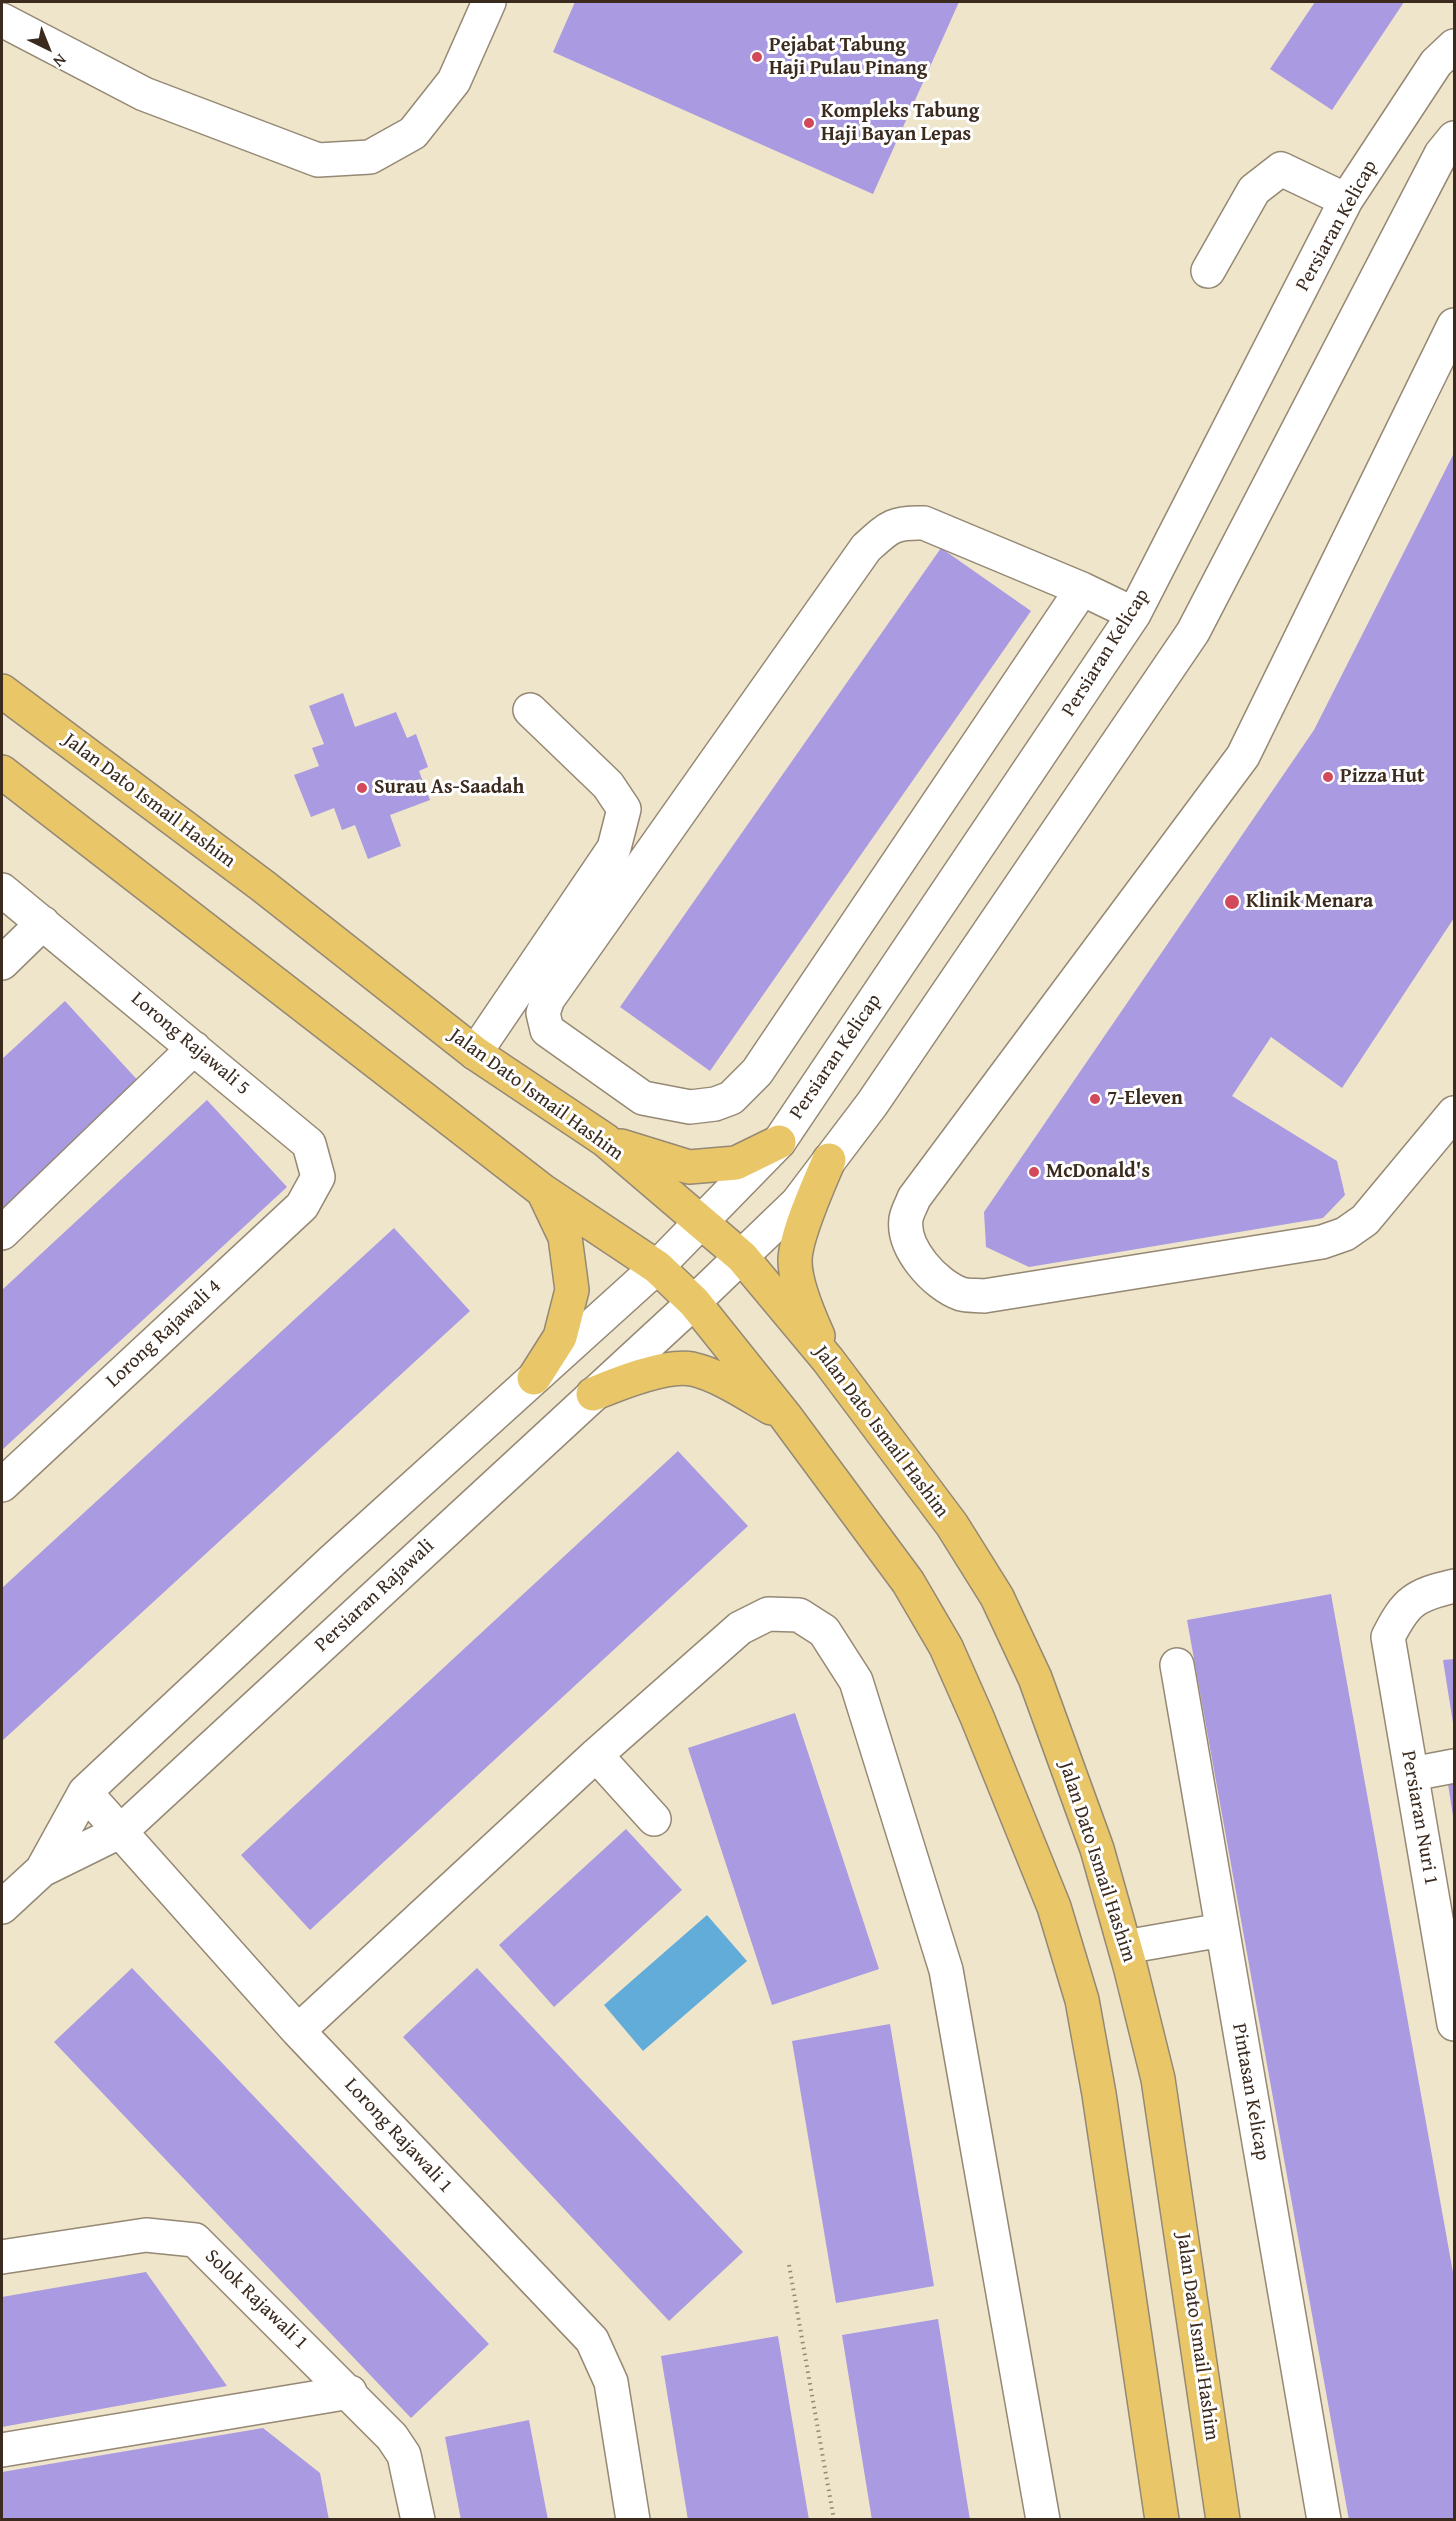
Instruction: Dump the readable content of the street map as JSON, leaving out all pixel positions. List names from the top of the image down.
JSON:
{
  "streets": {
    "main road": ["Jalan Dato Ismail Hashim"],
    "street": [
      "Persiaran Kelicap",
      "Lorong Rajawali 5",
      "Lorong Rajawali 4",
      "Persiaran Rajawali",
      "Persiaran Nuri 1",
      "Pintasan Kelicap",
      "Lorong Rajawali 1",
      "Solok Rajawali 1"
    ]
  },
  "crossings": [
    ["Persiaran Kelicap", "Jalan Dato Ismail Hashim"],
    ["Persiaran Kelicap", "Persiaran Rajawali"],
    ["Jalan Dato Ismail Hashim", "Persiaran Rajawali"],
    ["Lorong Rajawali 5", "Lorong Rajawali 4"],
    ["Persiaran Rajawali", "Lorong Rajawali 1"]
  ],
  "places": [
    "Pejabat Tabung Haji Pulau Pinang",
    "Kompleks Tabung Haji Bayan Lepas",
    "Pizza Hut",
    "Surau As-Saadah",
    "Klinik Menara",
    "7-Eleven",
    "McDonald's"
  ],
  "north": "bottom right"
}
